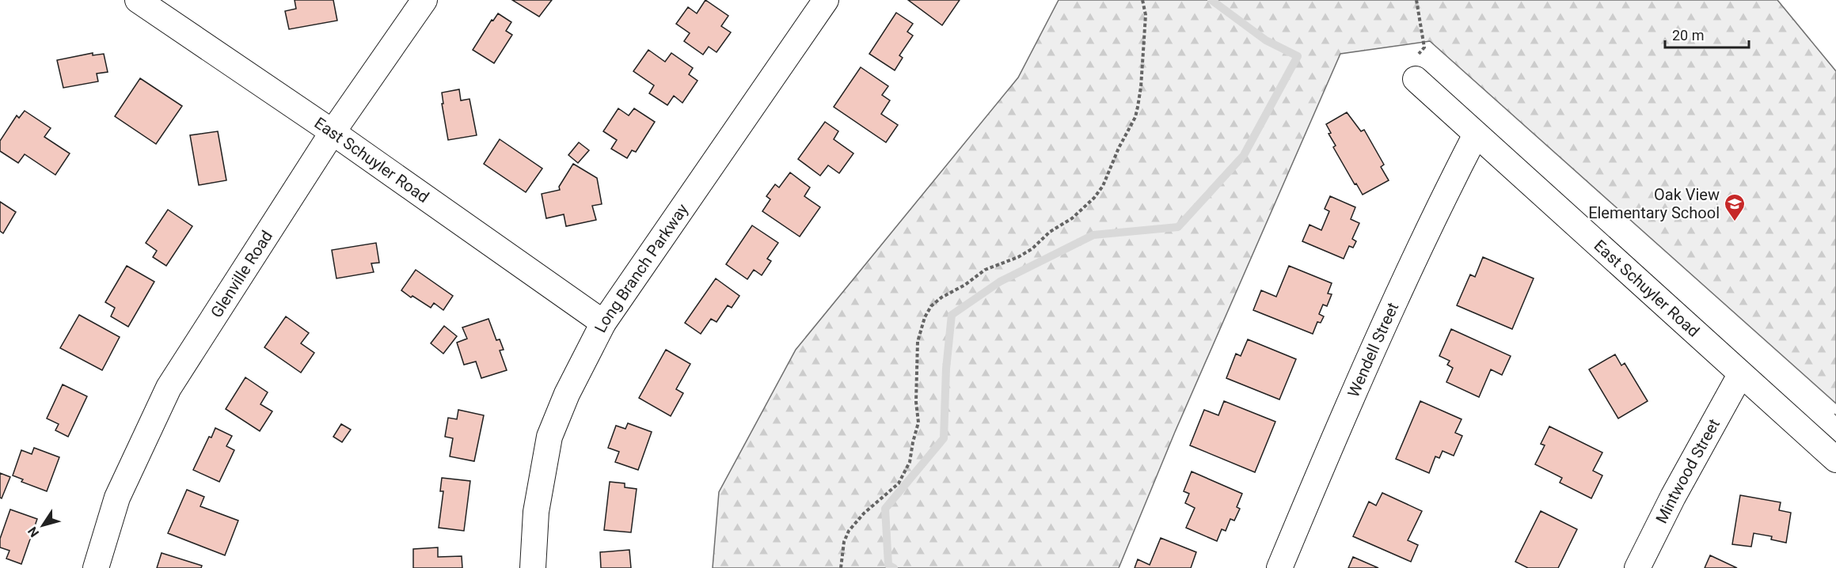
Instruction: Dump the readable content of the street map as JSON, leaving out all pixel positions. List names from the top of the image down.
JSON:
{
  "streets": {
    "street": [
      "East Schuyler Road",
      "Long Branch Parkway",
      "Glenville Road",
      "Wendell Street",
      "Mintwood Street"
    ]
  },
  "crossings": [
    ["East Schuyler Road", "Long Branch Parkway"],
    ["East Schuyler Road", "Glenville Road"],
    ["East Schuyler Road", "Wendell Street"],
    ["East Schuyler Road", "Mintwood Street"]
  ],
  "places": {
    "school or university": ["Oak View Elementary School"]
  },
  "scale_bar": "20 m",
  "north": "bottom left"
}
